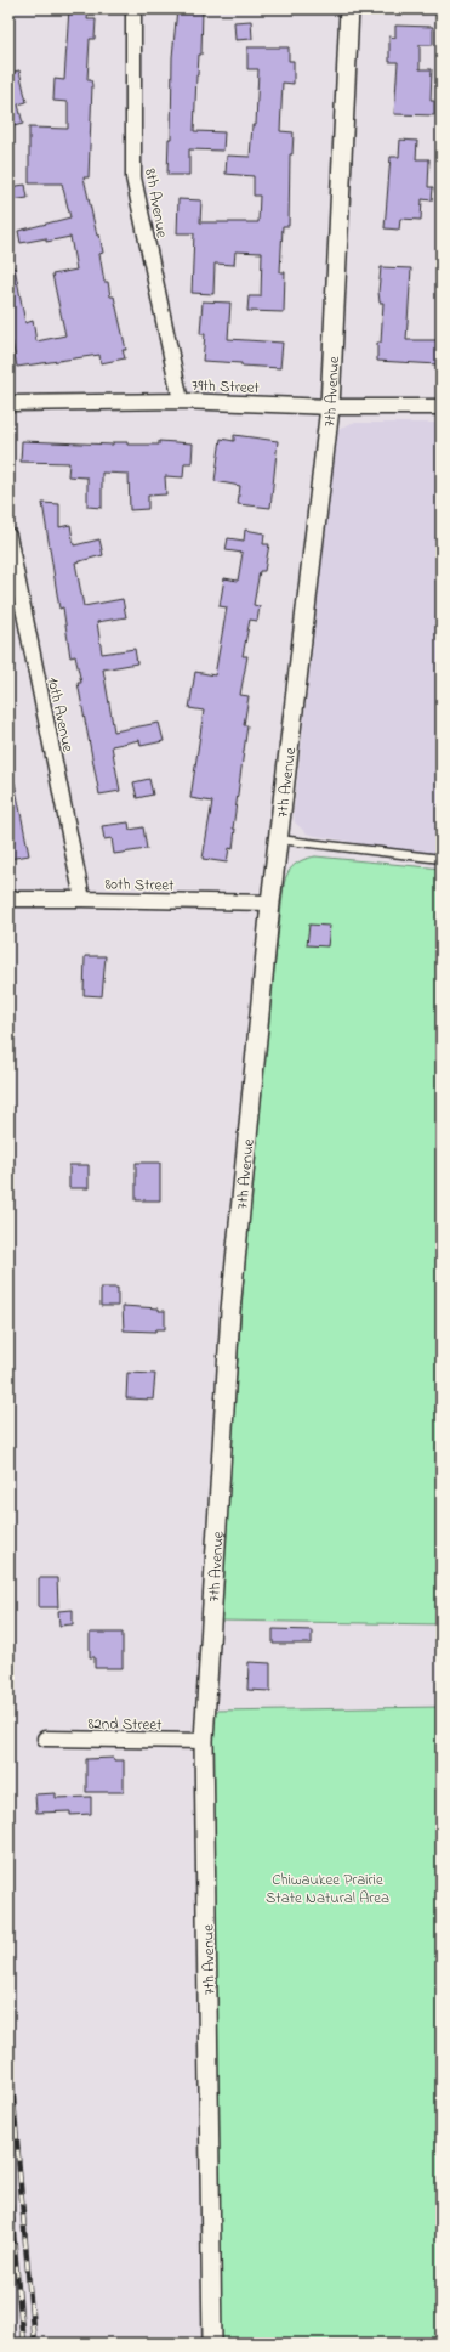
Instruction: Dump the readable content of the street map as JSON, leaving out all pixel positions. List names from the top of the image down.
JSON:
{
  "streets": {
    "street": [
      "8th Avenue",
      "79th Street",
      "7th Avenue",
      "10th Avenue",
      "80th Street",
      "82nd Street"
    ]
  },
  "crossings": [
    ["8th Avenue", "79th Street"],
    ["79th Street", "7th Avenue"],
    ["7th Avenue", "80th Street"],
    ["7th Avenue", "82nd Street"],
    ["10th Avenue", "80th Street"]
  ],
  "parks": ["Chiwaukee Prairie State Natural Area"]
}
